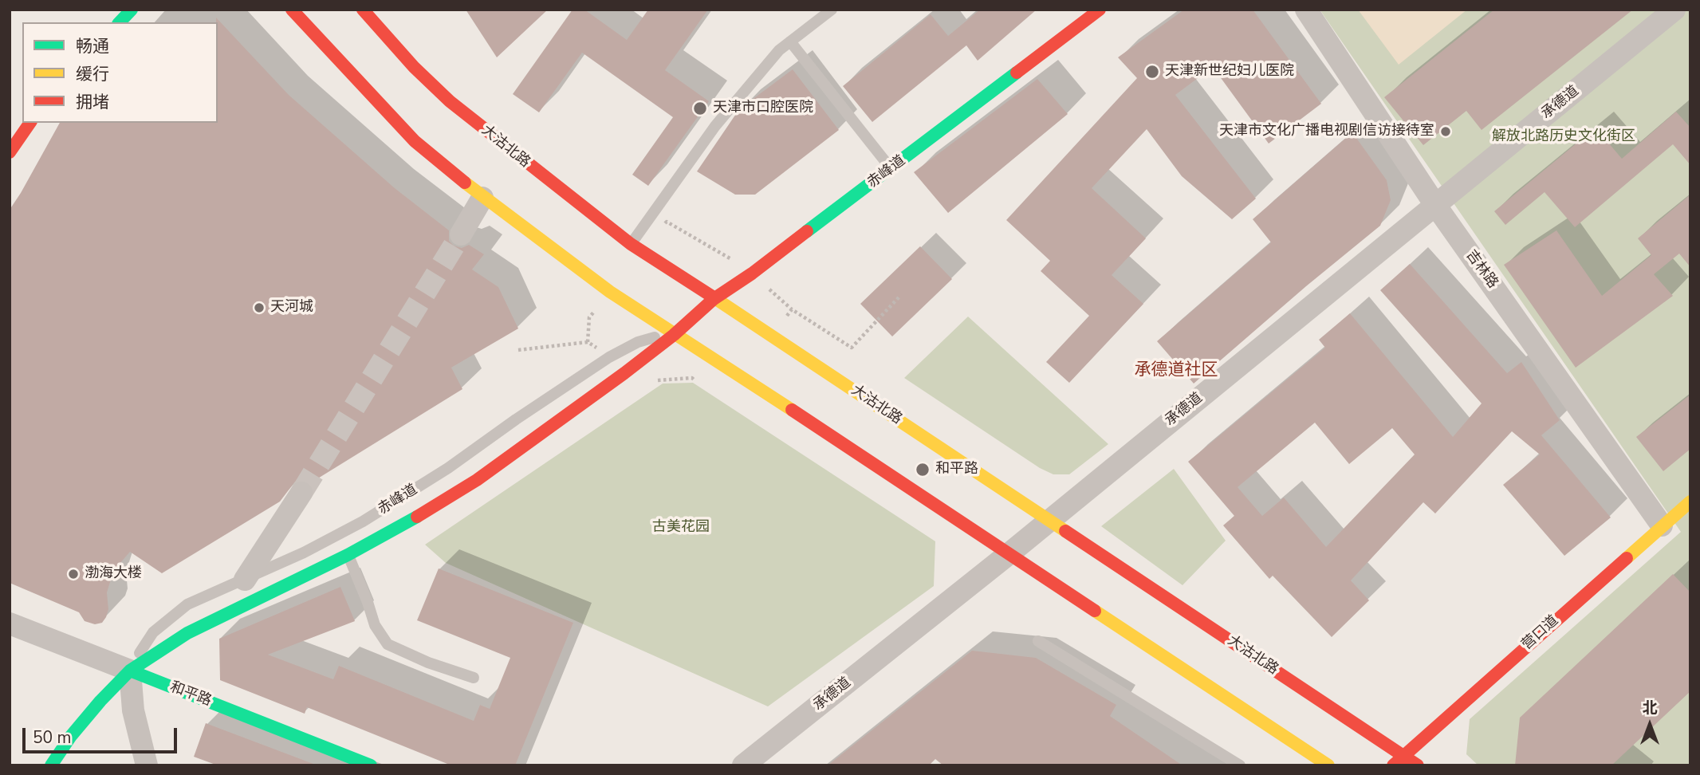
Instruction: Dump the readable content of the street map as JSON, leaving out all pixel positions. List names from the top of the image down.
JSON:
{
  "streets": {
    "main road": [
      "大沽北路",
      "赤峰道",
      "营口道",
      "和平路"
    ],
    "street": ["承德道", "吉林路"]
  },
  "crossings": [
    ["承德道", "大沽北路"],
    ["承德道", "吉林路"],
    ["大沽北路", "赤峰道"],
    ["大沽北路", "营口道"],
    ["赤峰道", "和平路"],
    ["吉林路", "营口道"]
  ],
  "districts": ["承德道社区"],
  "parks": ["解放北路历史文化街区", "古美花园"],
  "places": [
    "天津新世纪妇儿医院",
    "天津市口腔医院",
    "天津市文化广播电视剧信访接待室",
    "天河城",
    "和平路",
    "渤海大楼"
  ],
  "legend": ["畅通", "缓行", "拥堵"],
  "scale_bar": "50 m",
  "north": "top"
}
